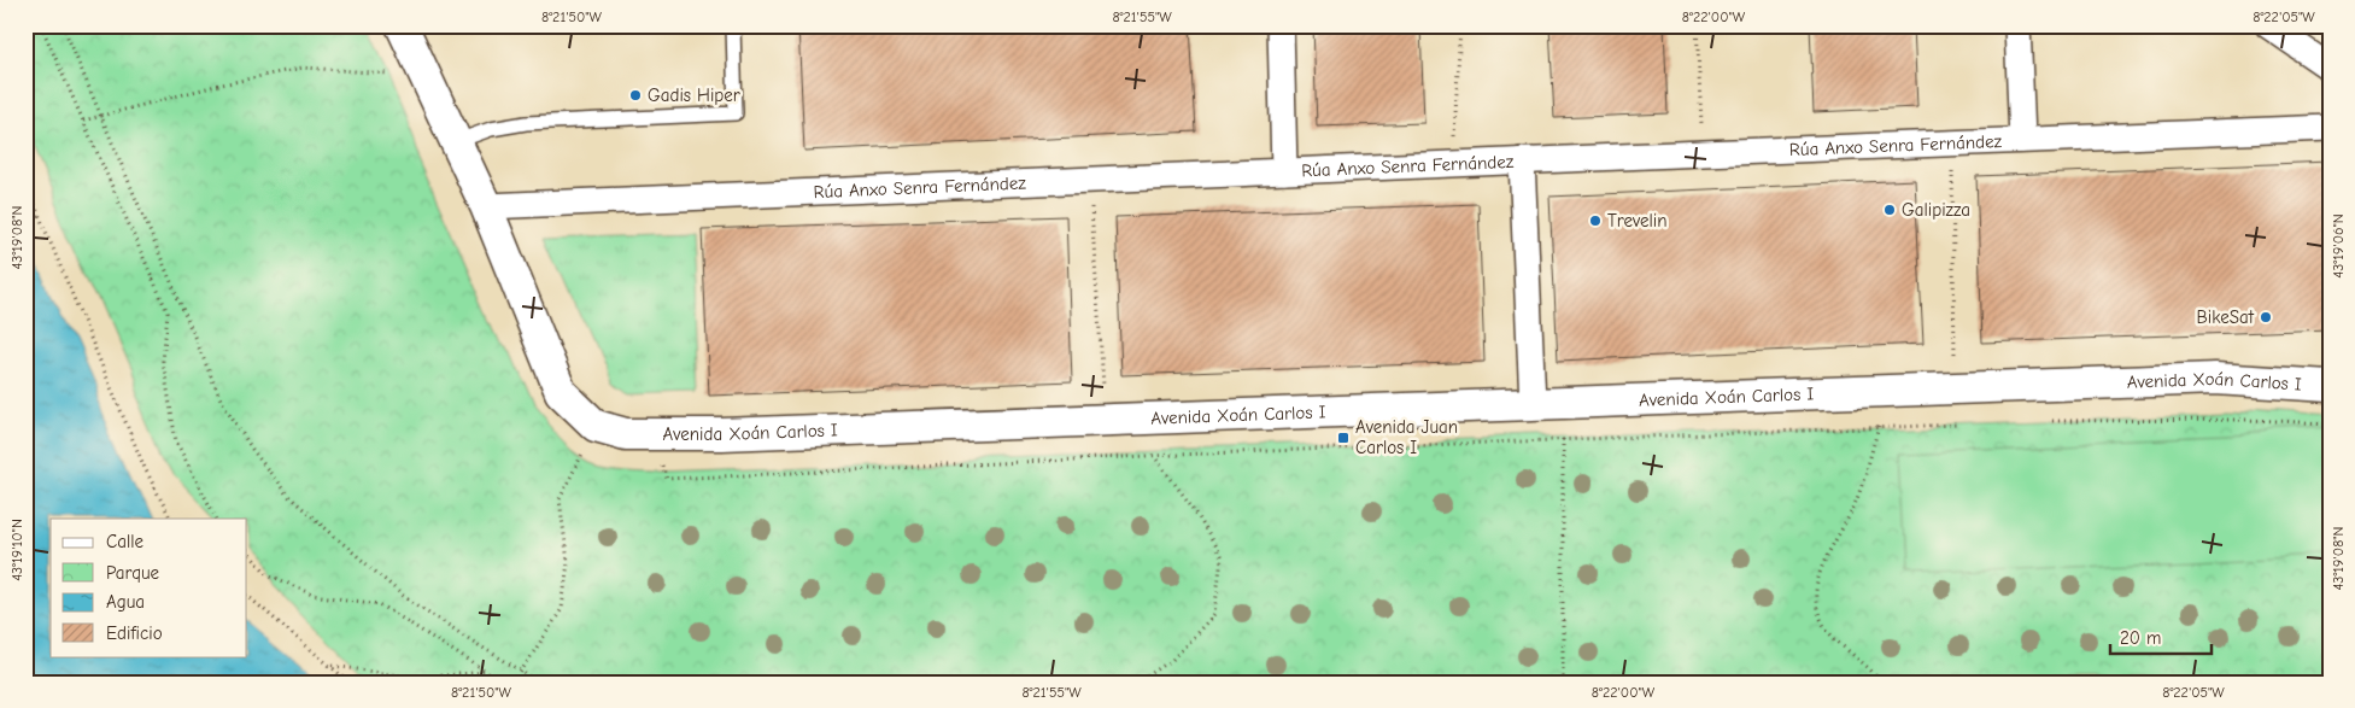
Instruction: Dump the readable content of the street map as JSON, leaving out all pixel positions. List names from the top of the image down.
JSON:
{
  "streets": {
    "street": ["Rúa Anxo Senra Fernández", "Avenida Xoán Carlos I"]
  },
  "crossings": [
    ["Rúa Anxo Senra Fernández", "Avenida Xoán Carlos I"]
  ],
  "places": {
    "other": [
      "Gadis Hiper",
      "Galipizza",
      "Trevelin",
      "BikeSat"
    ],
    "transit": ["Avenida Juan Carlos I"]
  },
  "legend": [
    "Calle",
    "Parque",
    "Agua",
    "Edificio"
  ],
  "scale_bar": "20 m",
  "coordinates": [
    "8°21'50\"W",
    "8°21'55\"W",
    "8°22'00\"W",
    "8°22'05\"W",
    "43°19'08\"N",
    "43°19'06\"N",
    "43°19'10\"N"
  ]
}
